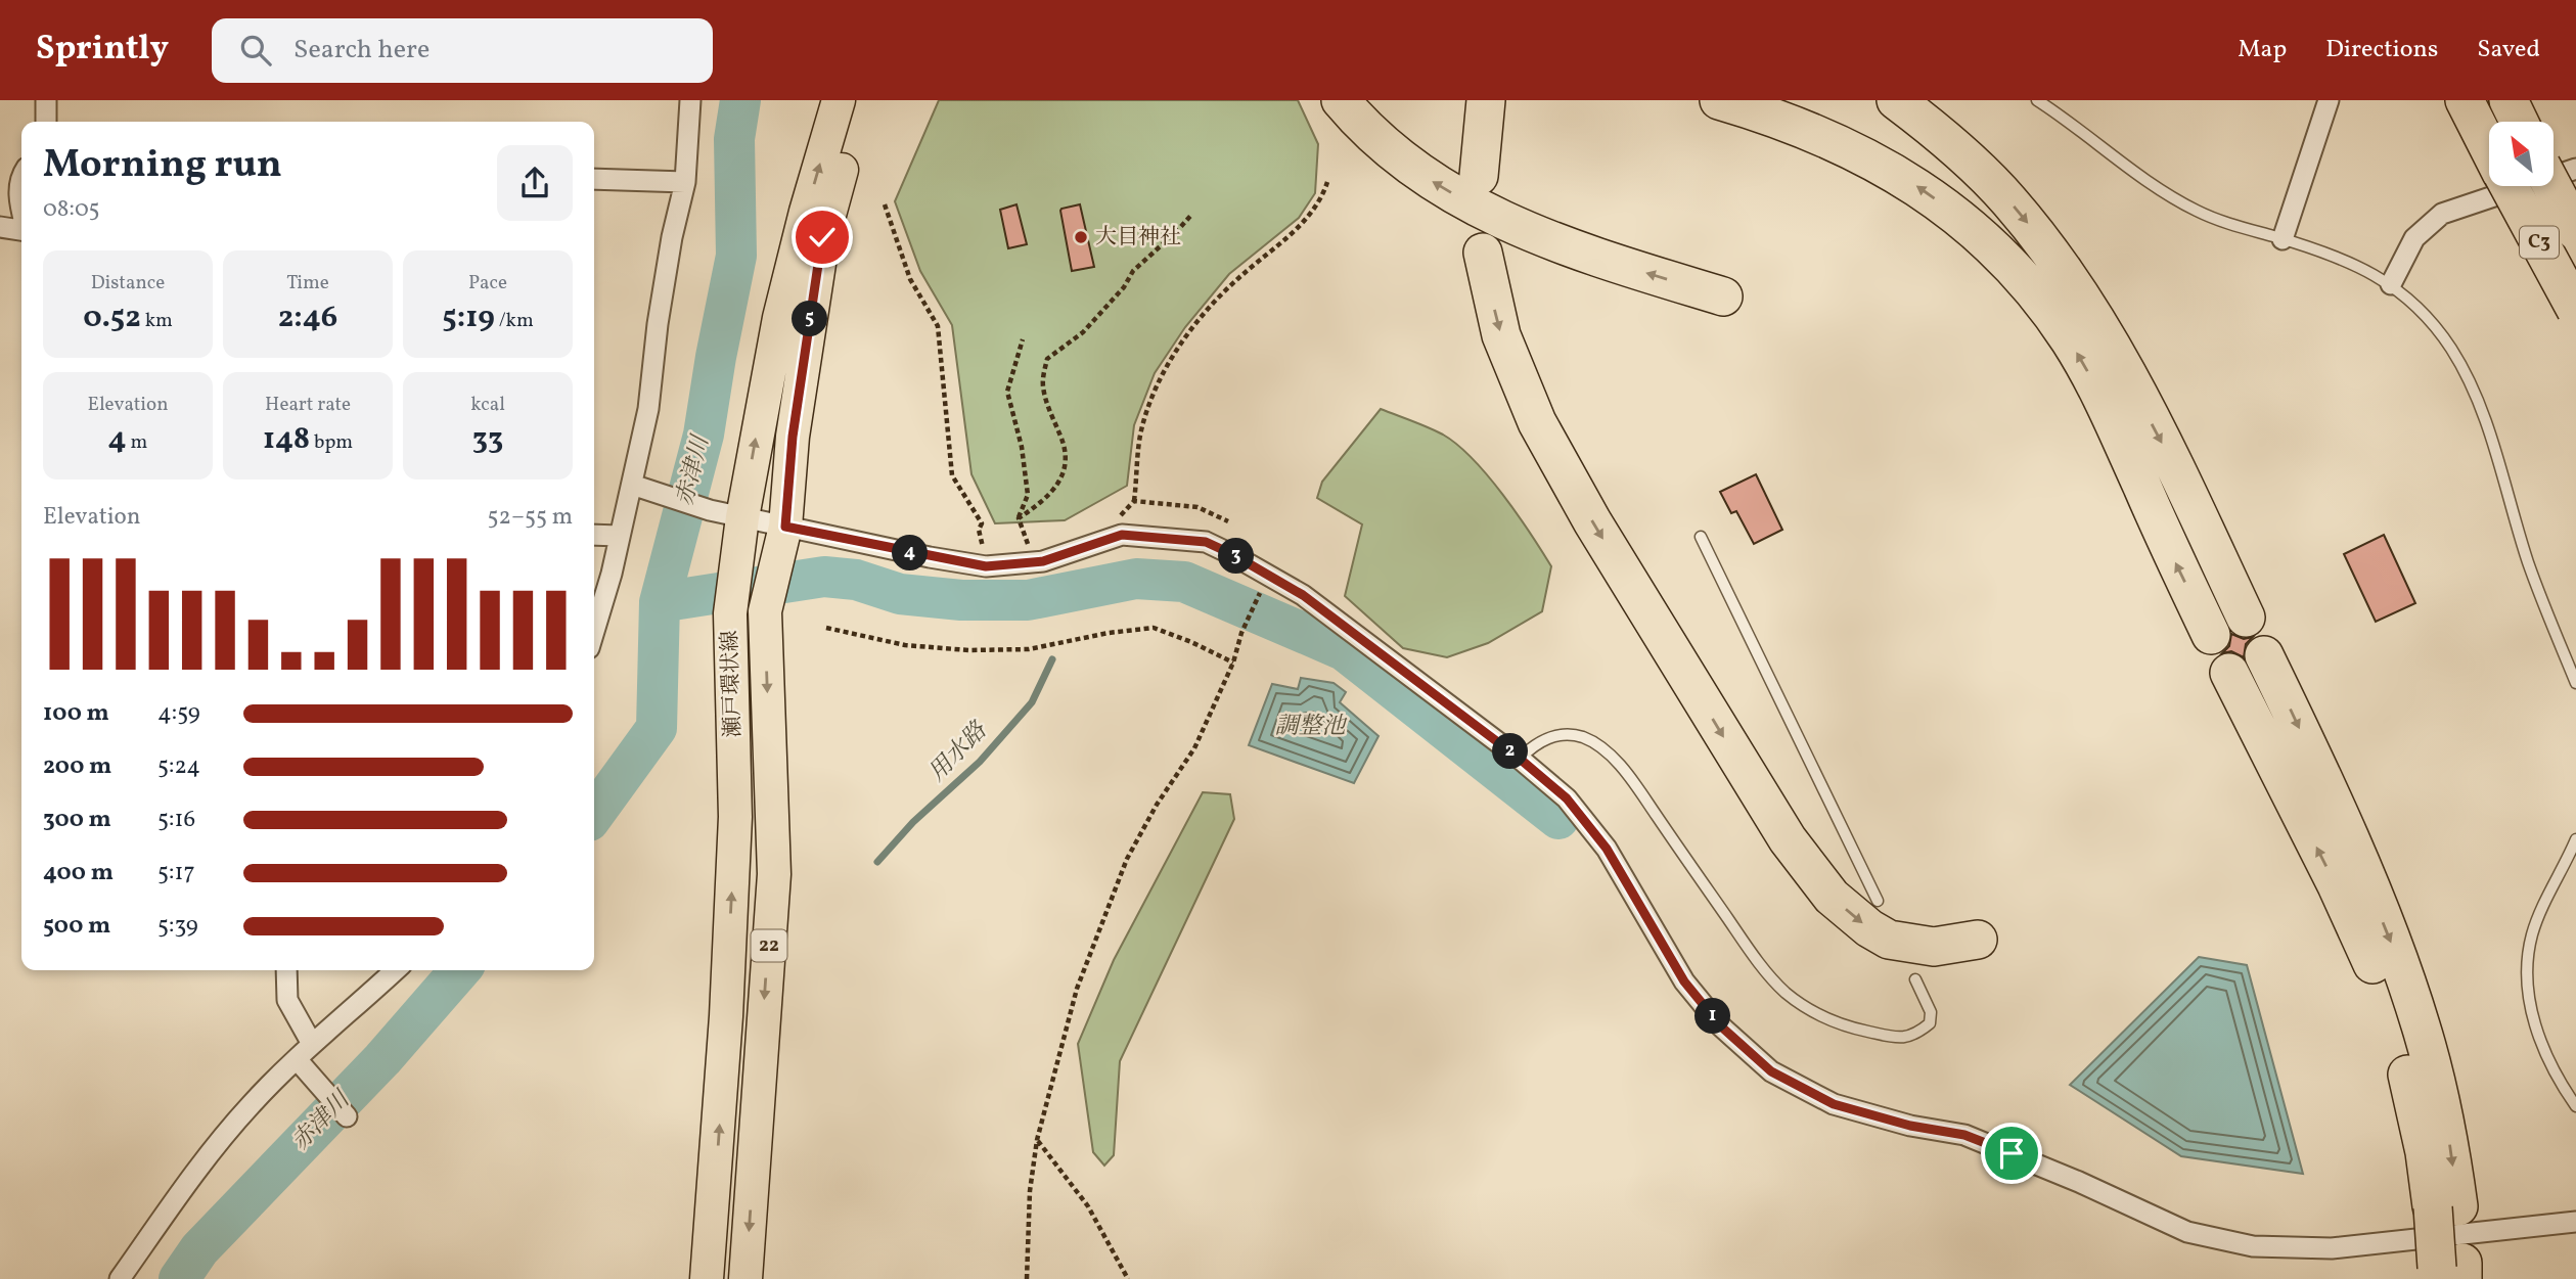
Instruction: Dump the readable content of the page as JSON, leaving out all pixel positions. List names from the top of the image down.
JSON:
{
  "streets": {
    "highway": ["C3"],
    "main road": ["瀬戸環状線", "22"]
  },
  "water": ["赤津川", "調整池", "用水路"],
  "places": ["大目神社"],
  "north": "top left",
  "page": {
    "header": "Sprintly",
    "search": "Search here",
    "nav": ["Map", "Directions", "Saved"],
    "heading": ["Morning run", "08:05"],
    "stats": [
      ["Distance", "0.52 km"],
      ["Time", "2:46"],
      ["Pace", "5:19 /km"],
      ["Elevation", "4 m"],
      ["Heart rate", "148 bpm"],
      ["kcal", "33"]
    ],
    "pins": [
      "5",
      "4",
      "3",
      "2",
      "1"
    ],
    "chart": ["Elevation", "52–55 m"],
    "list": [
      {
        "name": "100 m",
        "note": "4:59"
      },
      {
        "name": "200 m",
        "note": "5:24"
      },
      {
        "name": "300 m",
        "note": "5:16"
      },
      {
        "name": "400 m",
        "note": "5:17"
      },
      {
        "name": "500 m",
        "note": "5:39"
      }
    ]
  }
}
